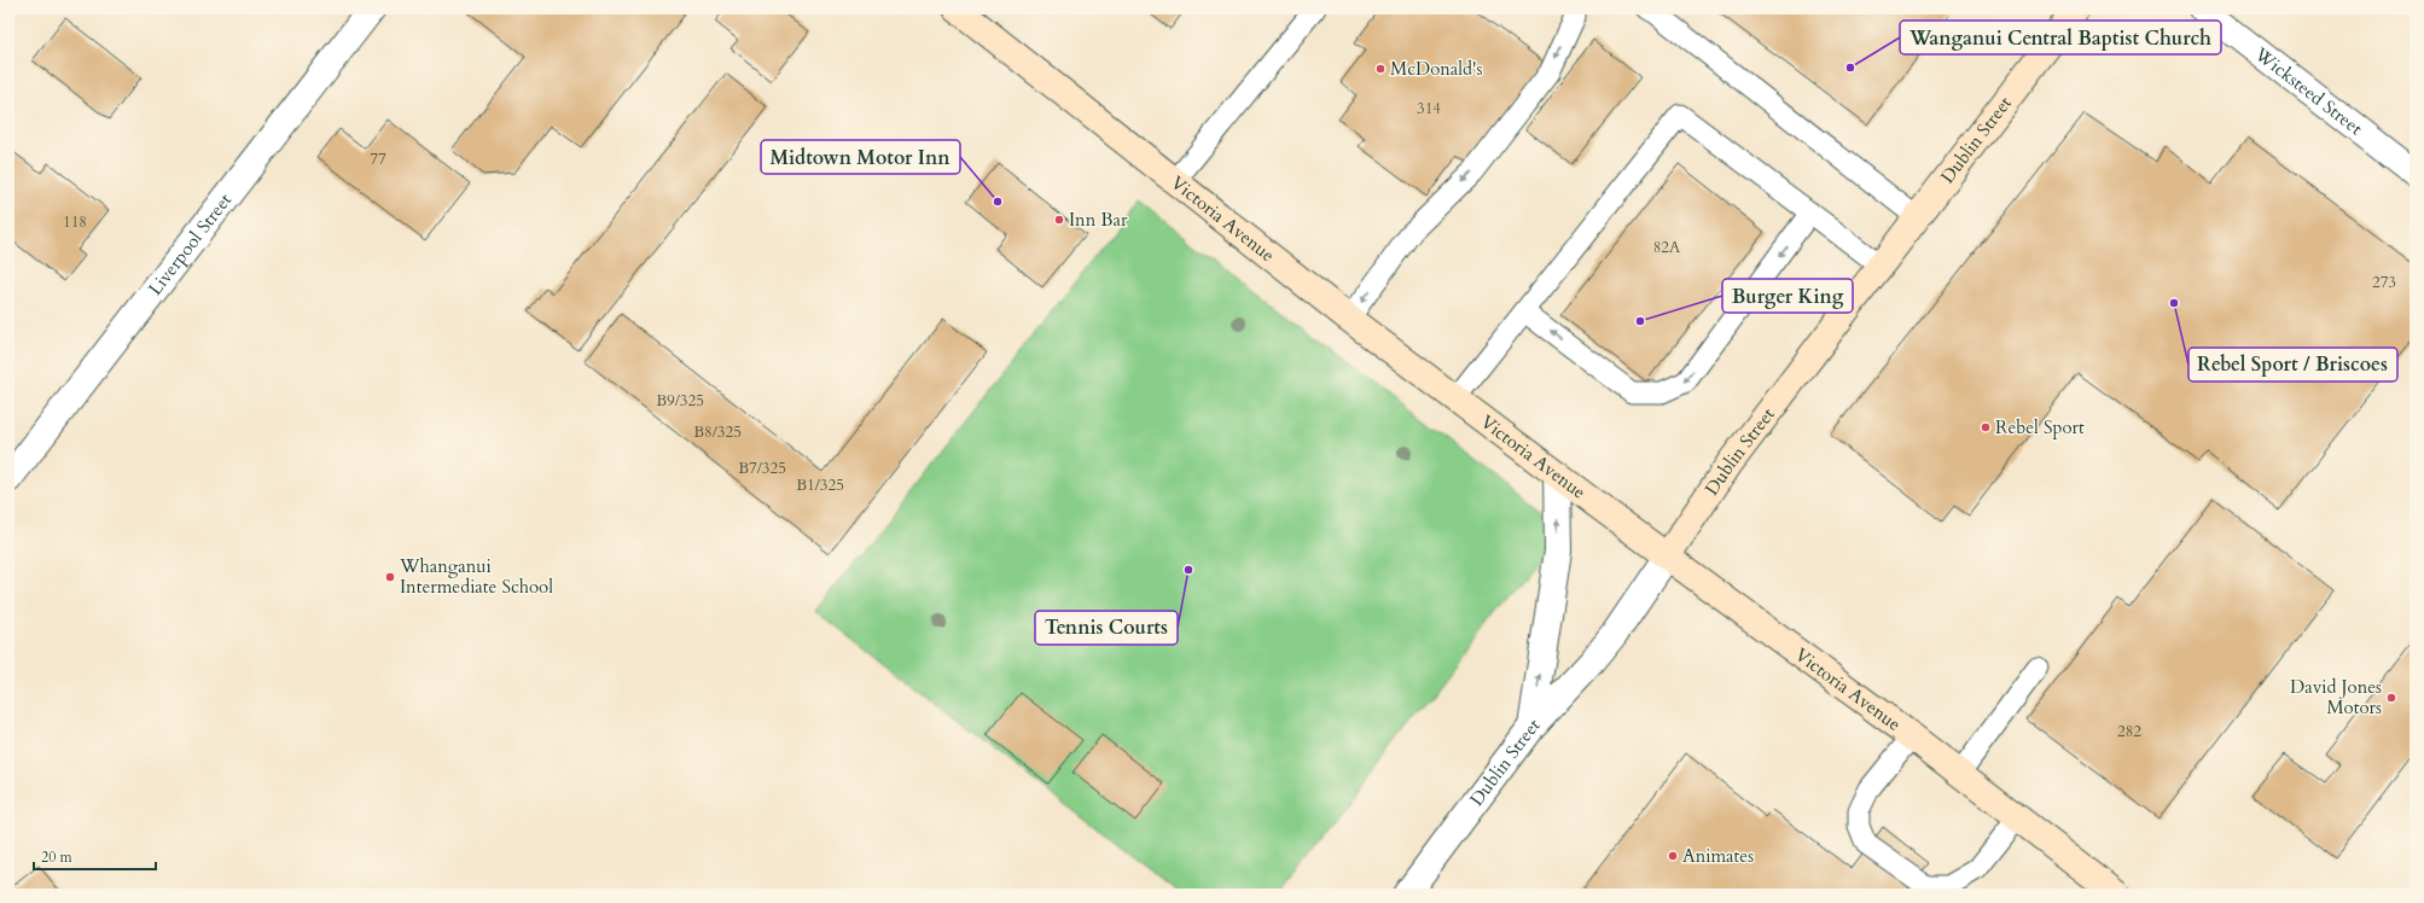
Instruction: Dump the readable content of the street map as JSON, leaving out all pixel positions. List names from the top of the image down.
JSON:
{
  "streets": {
    "main road": ["Dublin Street", "Victoria Avenue"],
    "street": ["Wicksteed Street", "Liverpool Street"]
  },
  "crossings": [
    ["Dublin Street", "Victoria Avenue"]
  ],
  "places": [
    "Wanganui Central Baptist Church",
    "McDonald's",
    "Midtown Motor Inn",
    "Inn Bar",
    "Rebel Sport / Briscoes",
    "Burger King",
    "Rebel Sport",
    "Tennis Courts",
    "Whanganui Intermediate School",
    "David Jones Motors",
    "Animates"
  ],
  "house_numbers": [
    "314",
    "77",
    "118",
    "82A",
    "273",
    "B9/325",
    "B8/325",
    "B7/325",
    "B1/325",
    "282"
  ],
  "scale_bar": "20 m"
}
